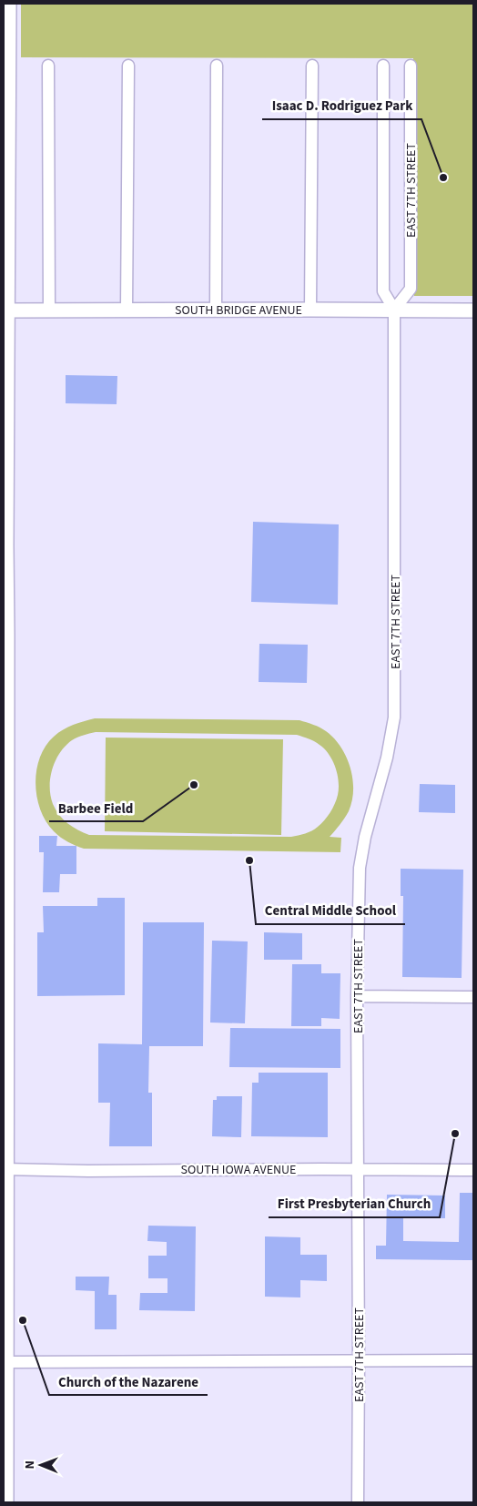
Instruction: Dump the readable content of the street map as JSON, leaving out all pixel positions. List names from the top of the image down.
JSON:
{
  "streets": {
    "street": ["EAST 7TH STREET", "SOUTH BRIDGE AVENUE", "SOUTH IOWA AVENUE"]
  },
  "crossings": [
    ["EAST 7TH STREET", "SOUTH BRIDGE AVENUE"],
    ["EAST 7TH STREET", "SOUTH IOWA AVENUE"]
  ],
  "places": [
    "Isaac D. Rodriguez Park",
    "Barbee Field",
    "Central Middle School",
    "First Presbyterian Church",
    "Church of the Nazarene"
  ],
  "north": "left"
}
